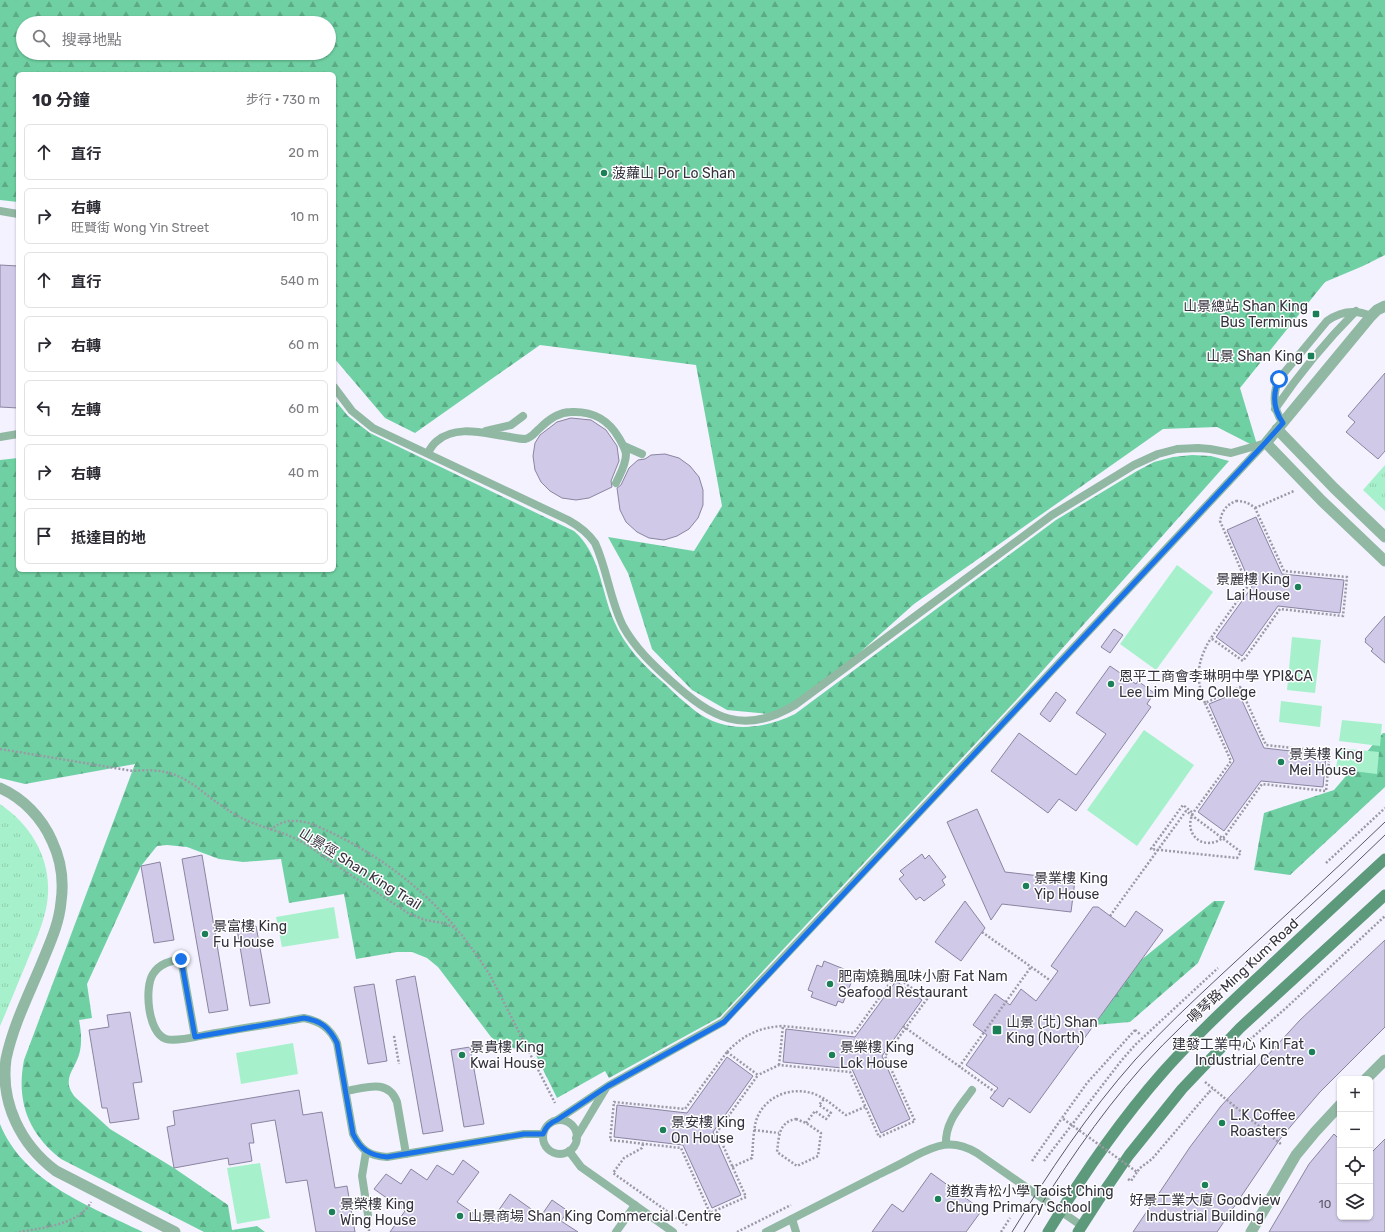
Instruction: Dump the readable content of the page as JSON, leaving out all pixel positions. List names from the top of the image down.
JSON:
{
  "streets": {
    "main road": ["鳴琴路 Ming Kum Road"],
    "path": ["山景徑 Shan King Trail"]
  },
  "places": {
    "other": [
      "菠蘿山 Por Lo Shan",
      "景麗樓 King Lai House",
      "恩平工商會李琳明中學 YPI&CA Lee Lim Ming College",
      "景美樓 King Mei House",
      "景業樓 King Yip House",
      "景富樓 King Fu House",
      "肥南燒鵝風味小廚 Fat Nam Seafood Restaurant",
      "建發工業中心 Kin Fat Industrial Centre",
      "景貴樓 King Kwai House",
      "景樂樓 King Lok House",
      "L.K Coffee Roasters",
      "景安樓 King On House",
      "好景工業大廈 Goodview Industrial Building",
      "道教青松小學 Taoist Ching Chung Primary School",
      "景榮樓 King Wing House",
      "山景商場 Shan King Commercial Centre"
    ],
    "transit": ["山景總站 Shan King Bus Terminus", "山景 Shan King", "山景 (北) Shan King (North)"]
  },
  "house_numbers": ["10"],
  "page": {
    "search": "搜尋地點",
    "heading": ["10 分鐘", "步行 · 730 m"],
    "list": [
      ["直行", "20 m"],
      ["右轉", "旺賢街 Wong Yin Street", "10 m"],
      ["直行", "540 m"],
      ["右轉", "60 m"],
      ["左轉", "60 m"],
      ["右轉", "40 m"],
      "抵達目的地"
    ],
    "map_buttons": ["+", "−"]
  }
}
